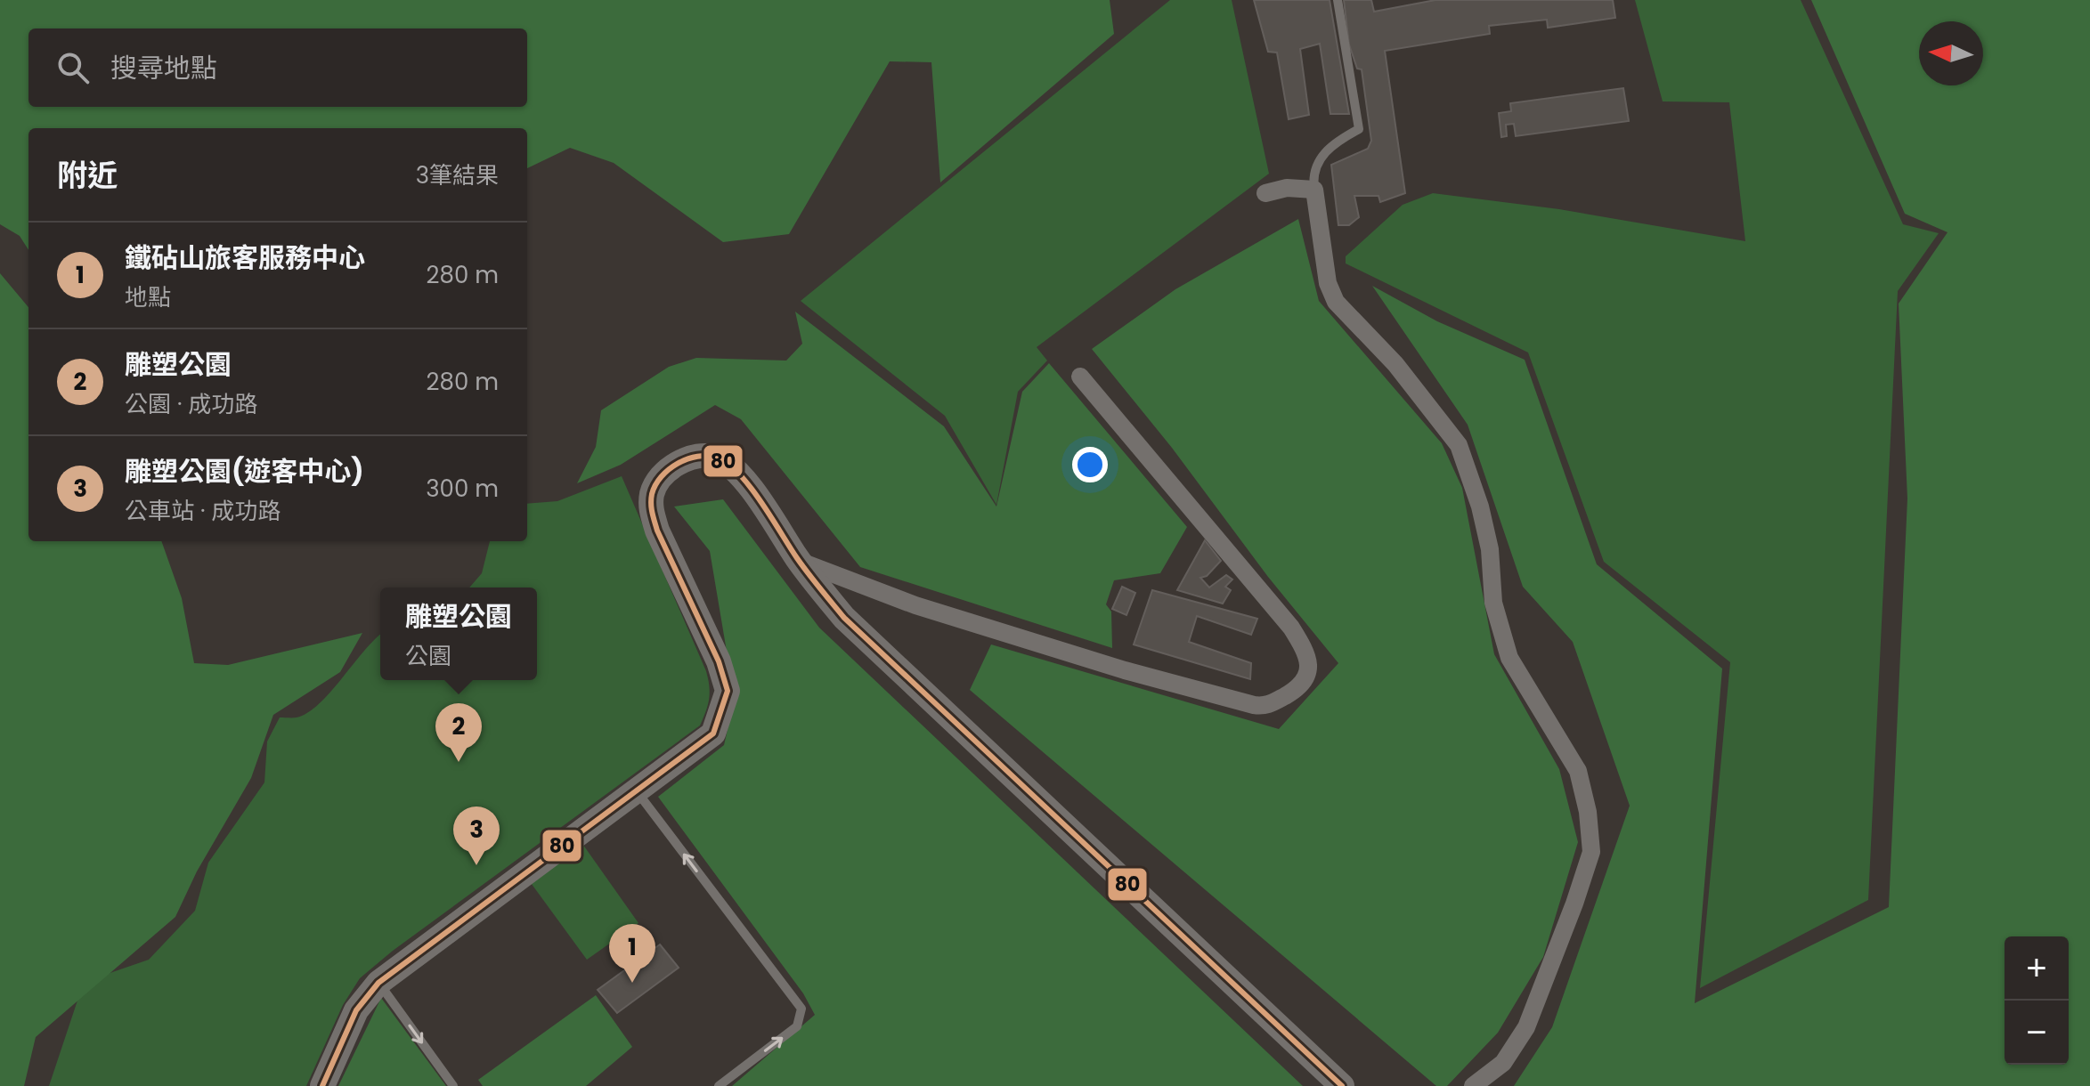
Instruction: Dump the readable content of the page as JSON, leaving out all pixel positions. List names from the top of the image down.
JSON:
{
  "lines": ["transit line 80"],
  "north": "left",
  "page": {
    "search": "搜尋地點",
    "heading": ["附近", "3筆結果"],
    "list": [
      {
        "mark": "1",
        "name": "鐵砧山旅客服務中心",
        "note": "地點",
        "value": "280 m"
      },
      {
        "mark": "2",
        "name": "雕塑公園",
        "note": "公園 · 成功路",
        "value": "280 m"
      },
      {
        "mark": "3",
        "name": "雕塑公園(遊客中心)",
        "note": "公車站 · 成功路",
        "value": "300 m"
      }
    ],
    "popup": ["雕塑公園", "公園"],
    "pins": ["2", "3", "1"],
    "map_buttons": ["+", "−"]
  }
}
